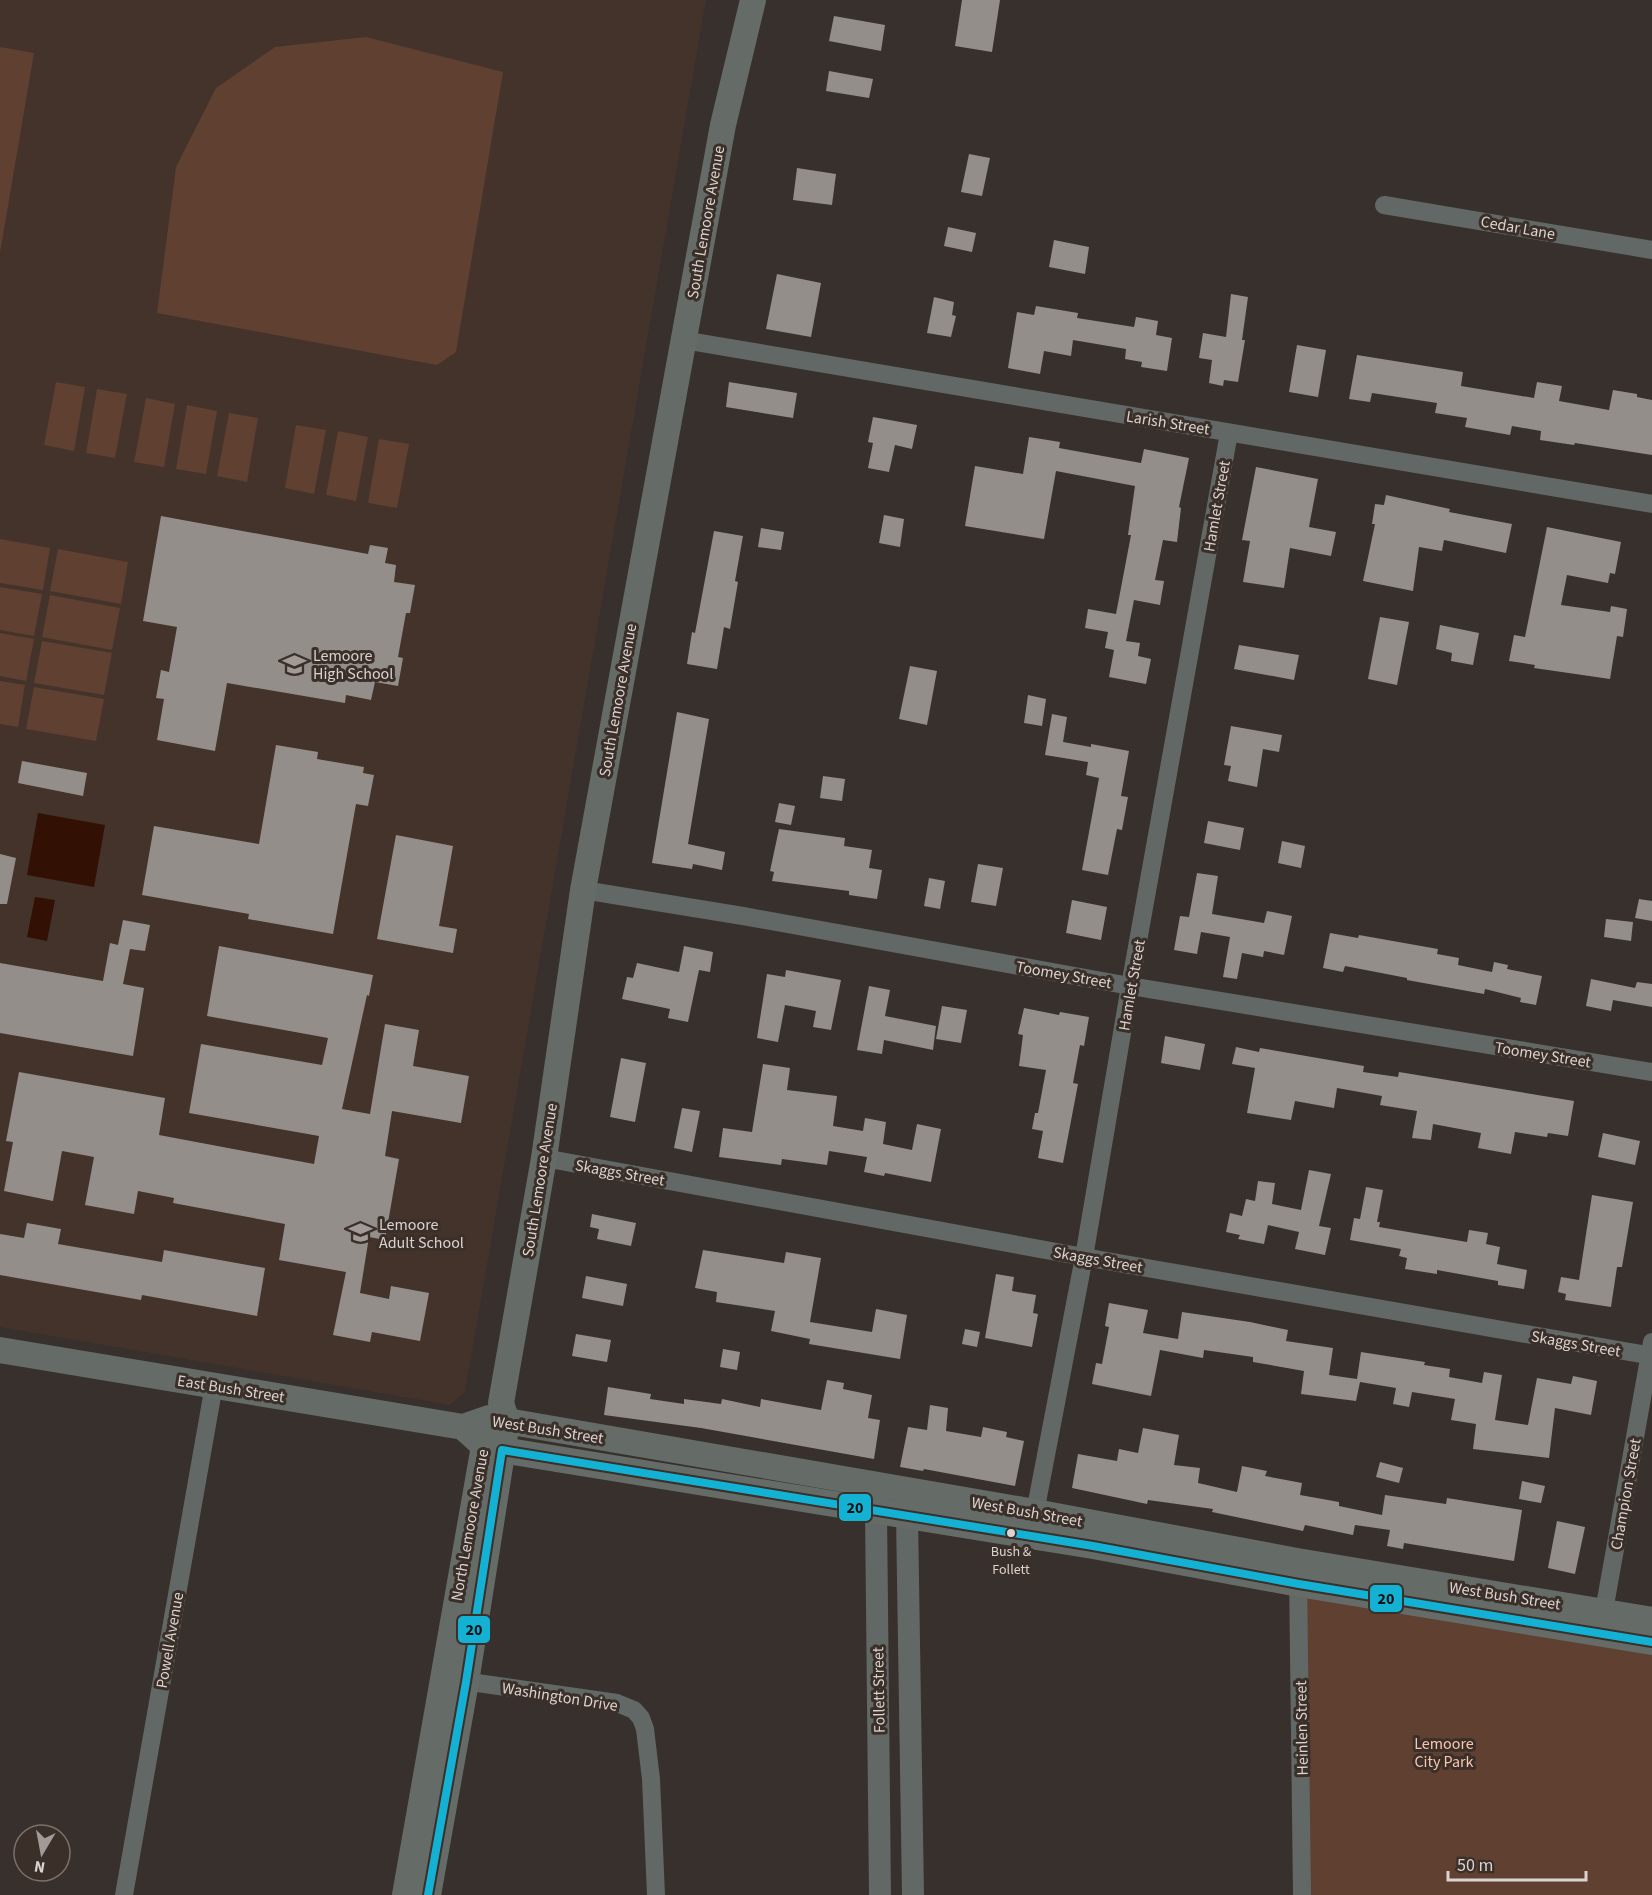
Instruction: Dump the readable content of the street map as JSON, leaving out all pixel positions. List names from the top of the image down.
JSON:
{
  "streets": {
    "main road": [
      "South Lemoore Avenue",
      "East Bush Street",
      "West Bush Street",
      "North Lemoore Avenue"
    ],
    "street": [
      "Cedar Lane",
      "Larish Street",
      "Hamlet Street",
      "Toomey Street",
      "Skaggs Street",
      "Champion Street",
      "Powell Avenue",
      "Follett Street",
      "Washington Drive",
      "Heinlen Street"
    ]
  },
  "crossings": [
    ["South Lemoore Avenue", "Larish Street"],
    ["South Lemoore Avenue", "Toomey Street"],
    ["South Lemoore Avenue", "Skaggs Street"],
    ["South Lemoore Avenue", "West Bush Street"],
    ["South Lemoore Avenue", "North Lemoore Avenue"],
    ["Larish Street", "Hamlet Street"],
    ["Hamlet Street", "Toomey Street"],
    ["Hamlet Street", "Skaggs Street"],
    ["Hamlet Street", "West Bush Street"],
    ["Skaggs Street", "Champion Street"],
    ["East Bush Street", "West Bush Street"],
    ["East Bush Street", "Powell Avenue"],
    ["West Bush Street", "Champion Street"],
    ["West Bush Street", "North Lemoore Avenue"],
    ["West Bush Street", "Follett Street"],
    ["West Bush Street", "Heinlen Street"],
    ["North Lemoore Avenue", "Washington Drive"]
  ],
  "parks": ["Lemoore City Park"],
  "places": {
    "school or university": ["Lemoore High School", "Lemoore Adult School"],
    "other": ["Bush & Follett"]
  },
  "lines": ["transit line 20"],
  "scale_bar": "50 m",
  "north": "bottom"
}
